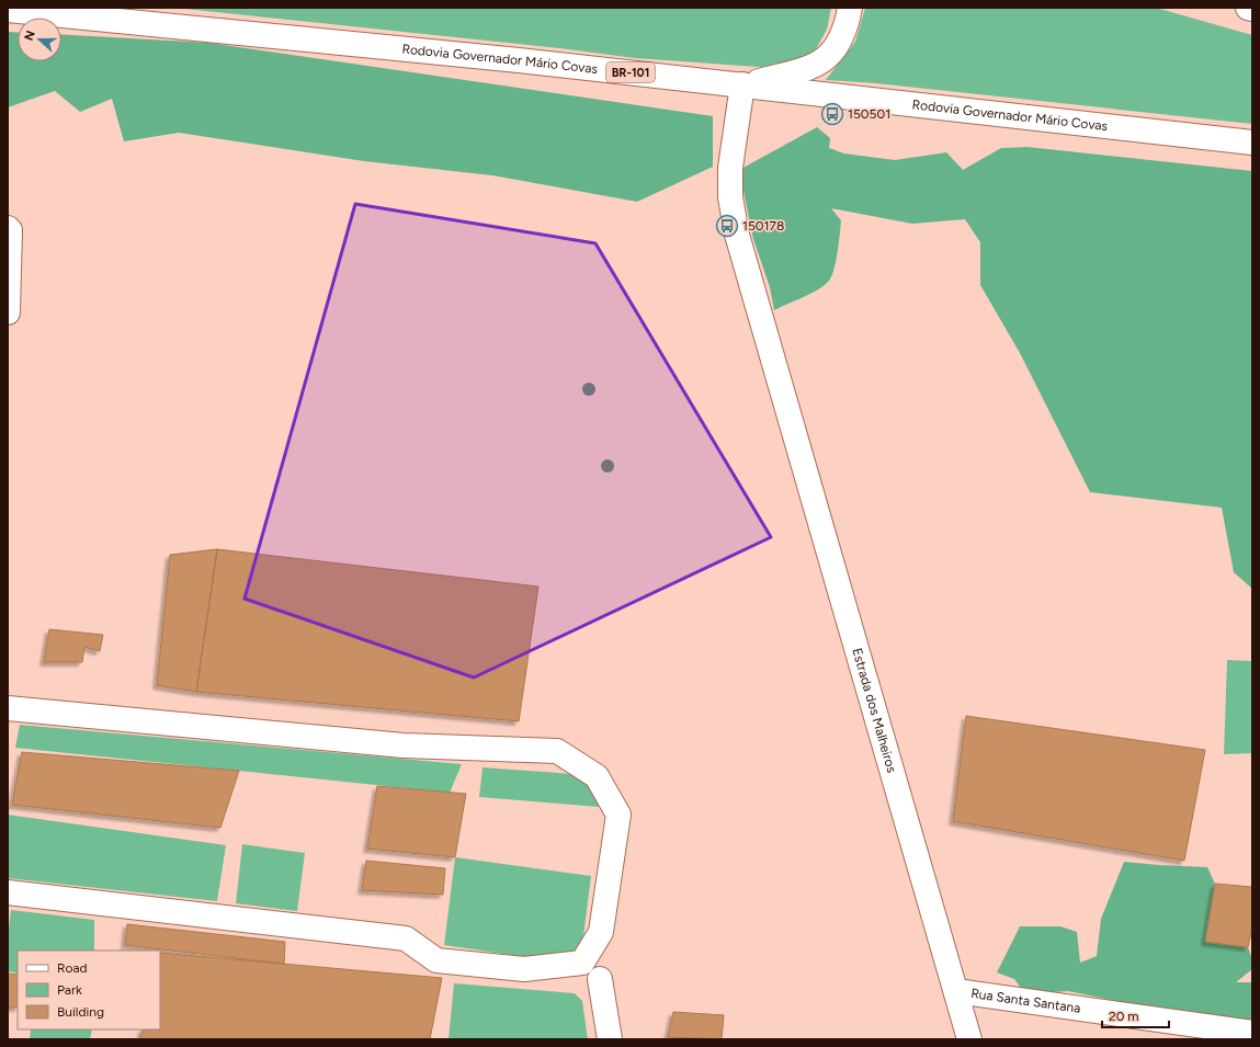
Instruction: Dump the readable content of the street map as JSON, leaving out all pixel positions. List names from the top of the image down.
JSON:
{
  "streets": {
    "main road": [
      "Rodovia Governador Mário Covas",
      "BR-101",
      "Estrada dos Malheiros",
      "Rua Santa Santana"
    ]
  },
  "crossings": [
    ["Rodovia Governador Mário Covas", "Estrada dos Malheiros"],
    ["Estrada dos Malheiros", "Rua Santa Santana"]
  ],
  "places": {
    "bus stop": ["150501", "150178"]
  },
  "legend": ["Road", "Park", "Building"],
  "scale_bar": "20 m",
  "north": "left"
}
